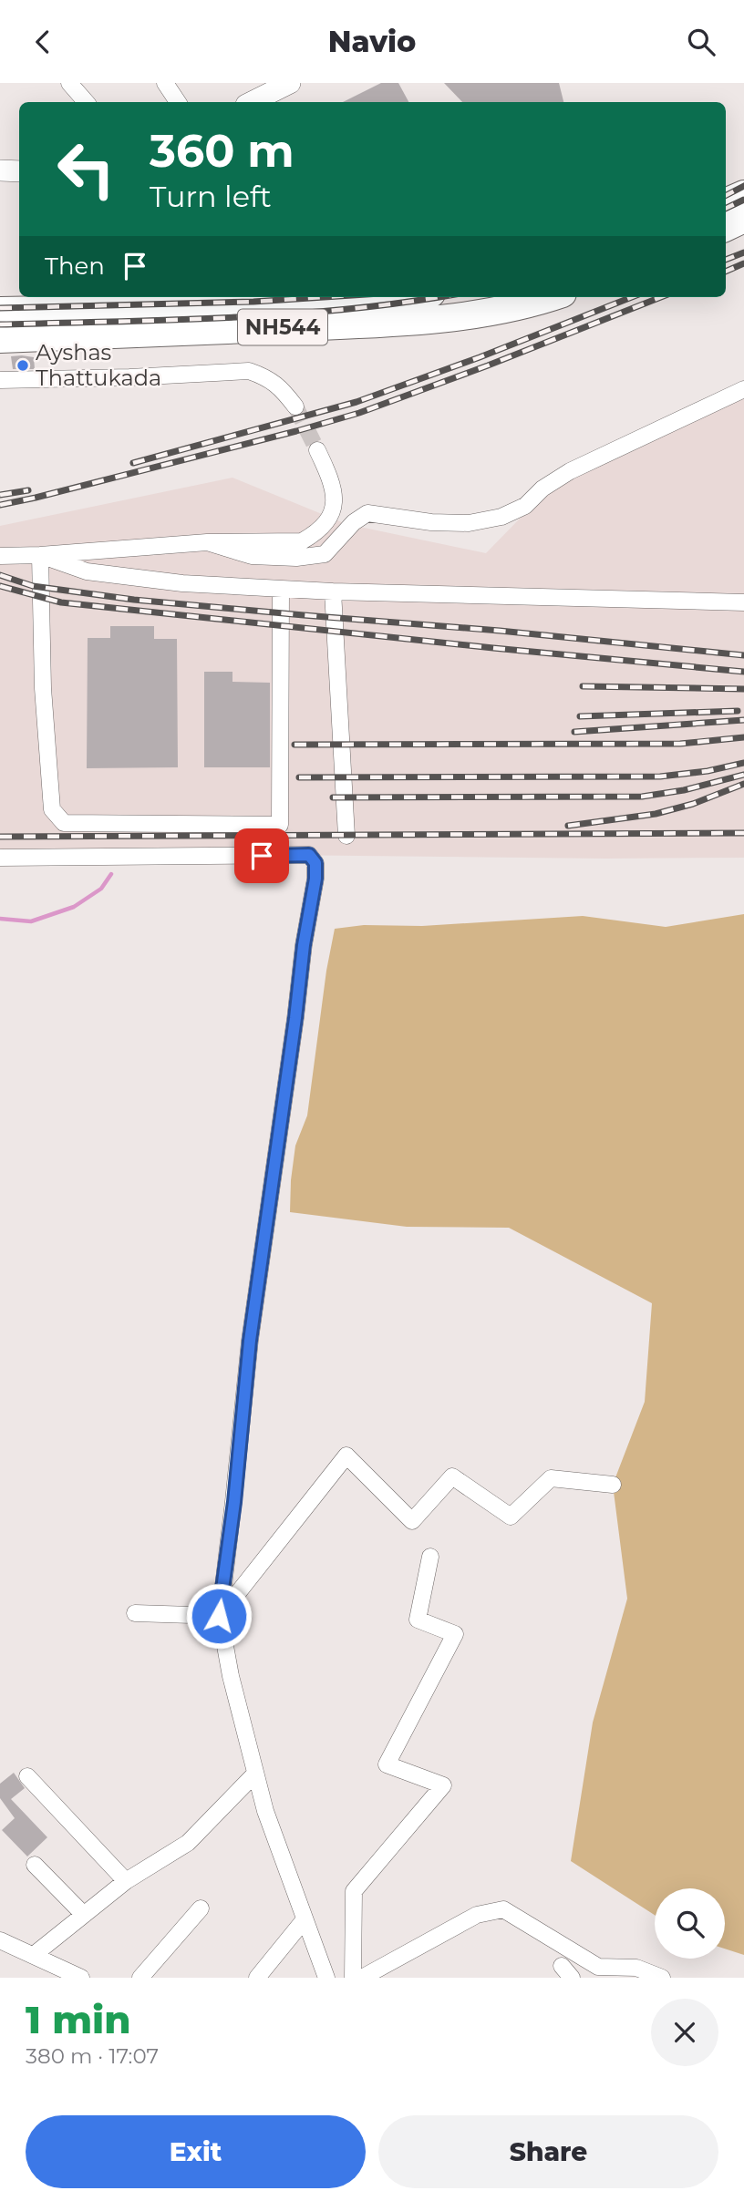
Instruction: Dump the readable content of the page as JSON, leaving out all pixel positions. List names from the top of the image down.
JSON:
{
  "streets": {
    "highway": ["NH544"]
  },
  "places": ["Ayshas Thattukada"],
  "page": {
    "header": "Navio",
    "turn": ["360 m", "Turn left"],
    "then": "Then",
    "heading": ["1 min", "380 m · 17:07"],
    "buttons": ["Exit", "Share"]
  }
}
